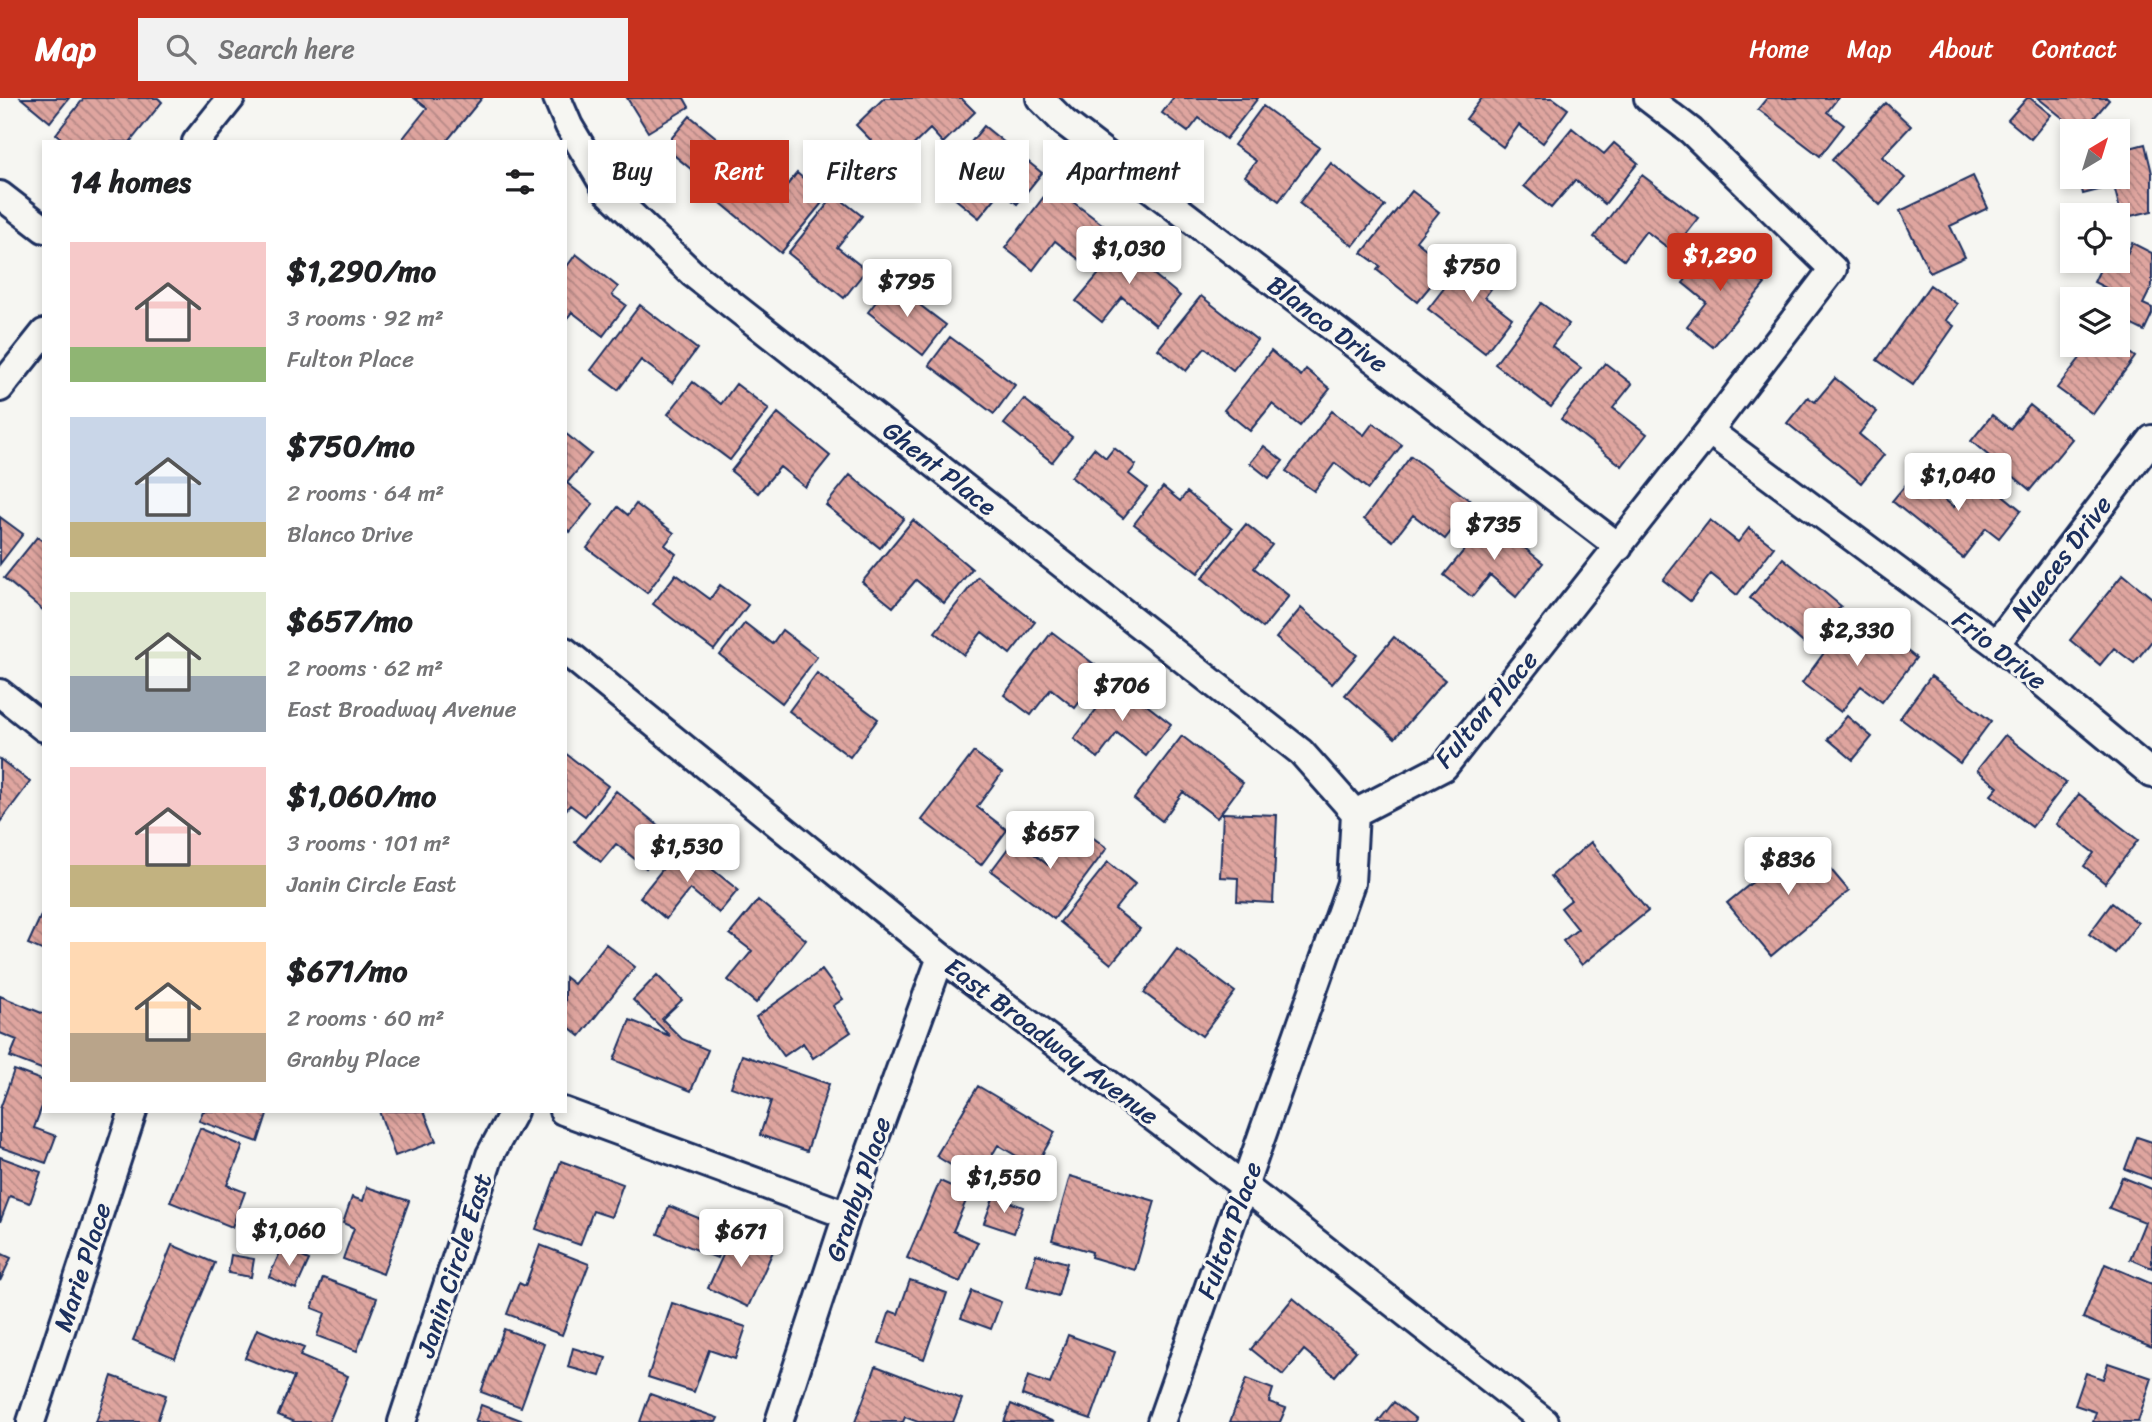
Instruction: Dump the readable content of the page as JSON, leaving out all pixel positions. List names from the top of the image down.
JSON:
{
  "streets": {
    "street": [
      "Blanco Drive",
      "Ghent Place",
      "Nueces Drive",
      "Frio Drive",
      "Fulton Place",
      "East Broadway Avenue",
      "Granby Place",
      "Janin Circle East",
      "Marie Place"
    ]
  },
  "crossings": [
    ["Blanco Drive", "Fulton Place"],
    ["Ghent Place", "Fulton Place"],
    ["Nueces Drive", "Frio Drive"],
    ["Frio Drive", "Fulton Place"],
    ["Fulton Place", "East Broadway Avenue"],
    ["East Broadway Avenue", "Granby Place"]
  ],
  "north": "top right",
  "page": {
    "header": "Map",
    "search": "Search here",
    "nav": [
      "Home",
      "Map",
      "About",
      "Contact"
    ],
    "chip": [
      "Buy",
      "Rent",
      "Filters",
      "New",
      "Apartment"
    ],
    "heading": "14 homes",
    "list": [
      {
        "name": "$1,290/mo",
        "note": "3 rooms · 92 m² · Fulton Place"
      },
      {
        "name": "$750/mo",
        "note": "2 rooms · 64 m² · Blanco Drive"
      },
      {
        "name": "$657/mo",
        "note": "2 rooms · 62 m² · East Broadway Avenue"
      },
      {
        "name": "$1,060/mo",
        "note": "3 rooms · 101 m² · Janin Circle East"
      },
      {
        "name": "$671/mo",
        "note": "2 rooms · 60 m² · Granby Place"
      }
    ],
    "price": [
      "$1,030",
      "$1,290",
      "$750",
      "$795",
      "$1,040",
      "$735",
      "$2,330",
      "$706",
      "$657",
      "$1,530",
      "$836",
      "$1,550",
      "$1,060",
      "$671"
    ]
  }
}
